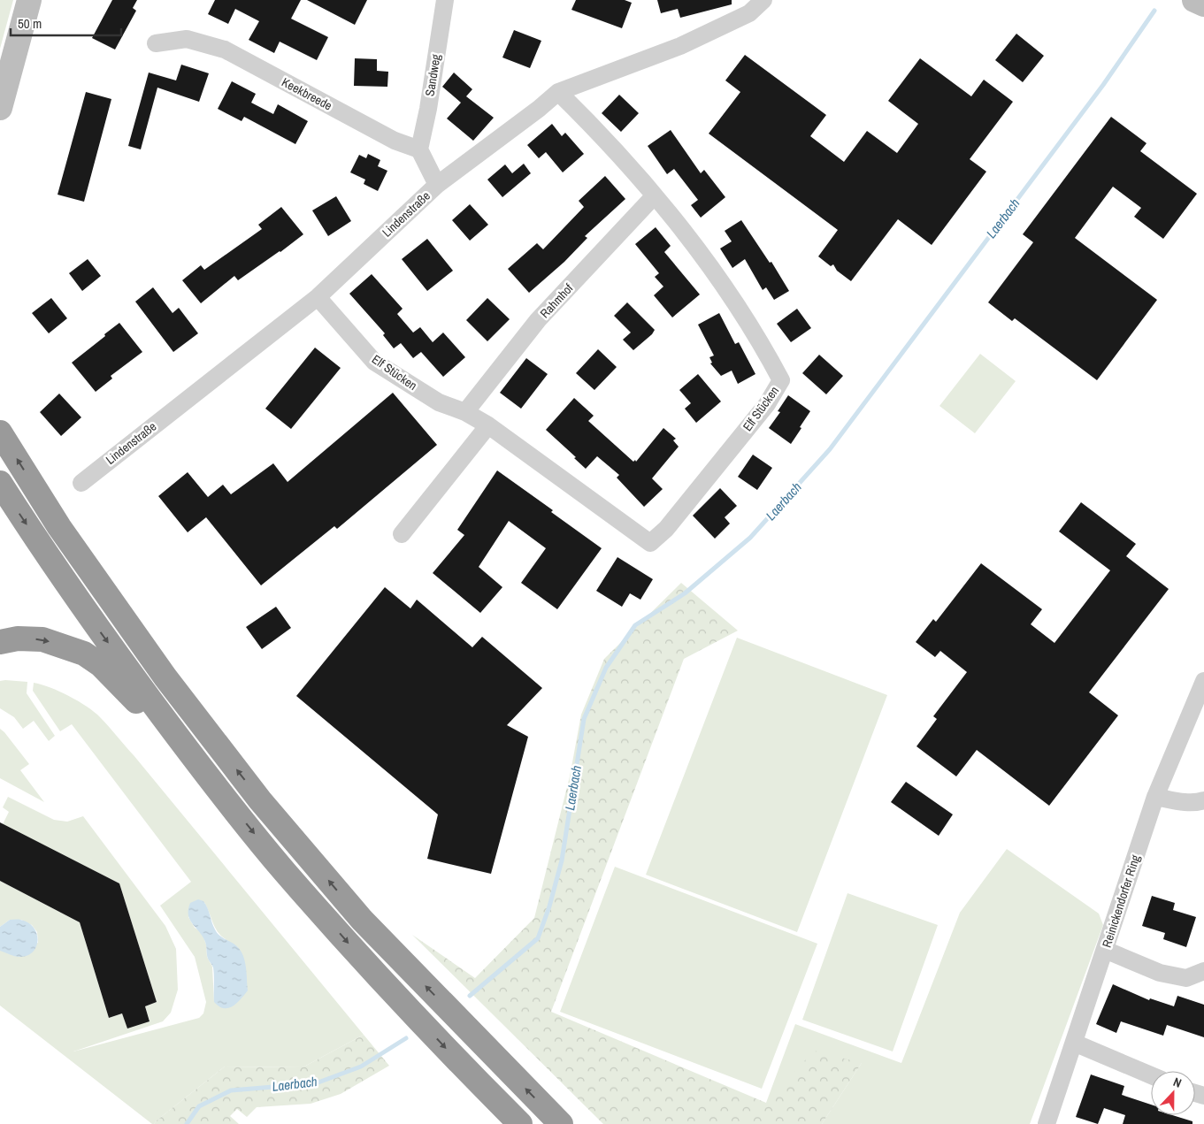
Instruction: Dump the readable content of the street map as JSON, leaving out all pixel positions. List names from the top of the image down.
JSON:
{
  "streets": {
    "street": [
      "Sandweg",
      "Keekbreede",
      "Lindenstraße",
      "Rahmhof",
      "Elf Stücken",
      "Reinickendorfer Ring"
    ]
  },
  "crossings": [
    ["Sandweg", "Keekbreede"],
    ["Lindenstraße", "Elf Stücken"],
    ["Rahmhof", "Elf Stücken"]
  ],
  "water": ["Laerbach"],
  "scale_bar": "50 m",
  "north": "top"
}
